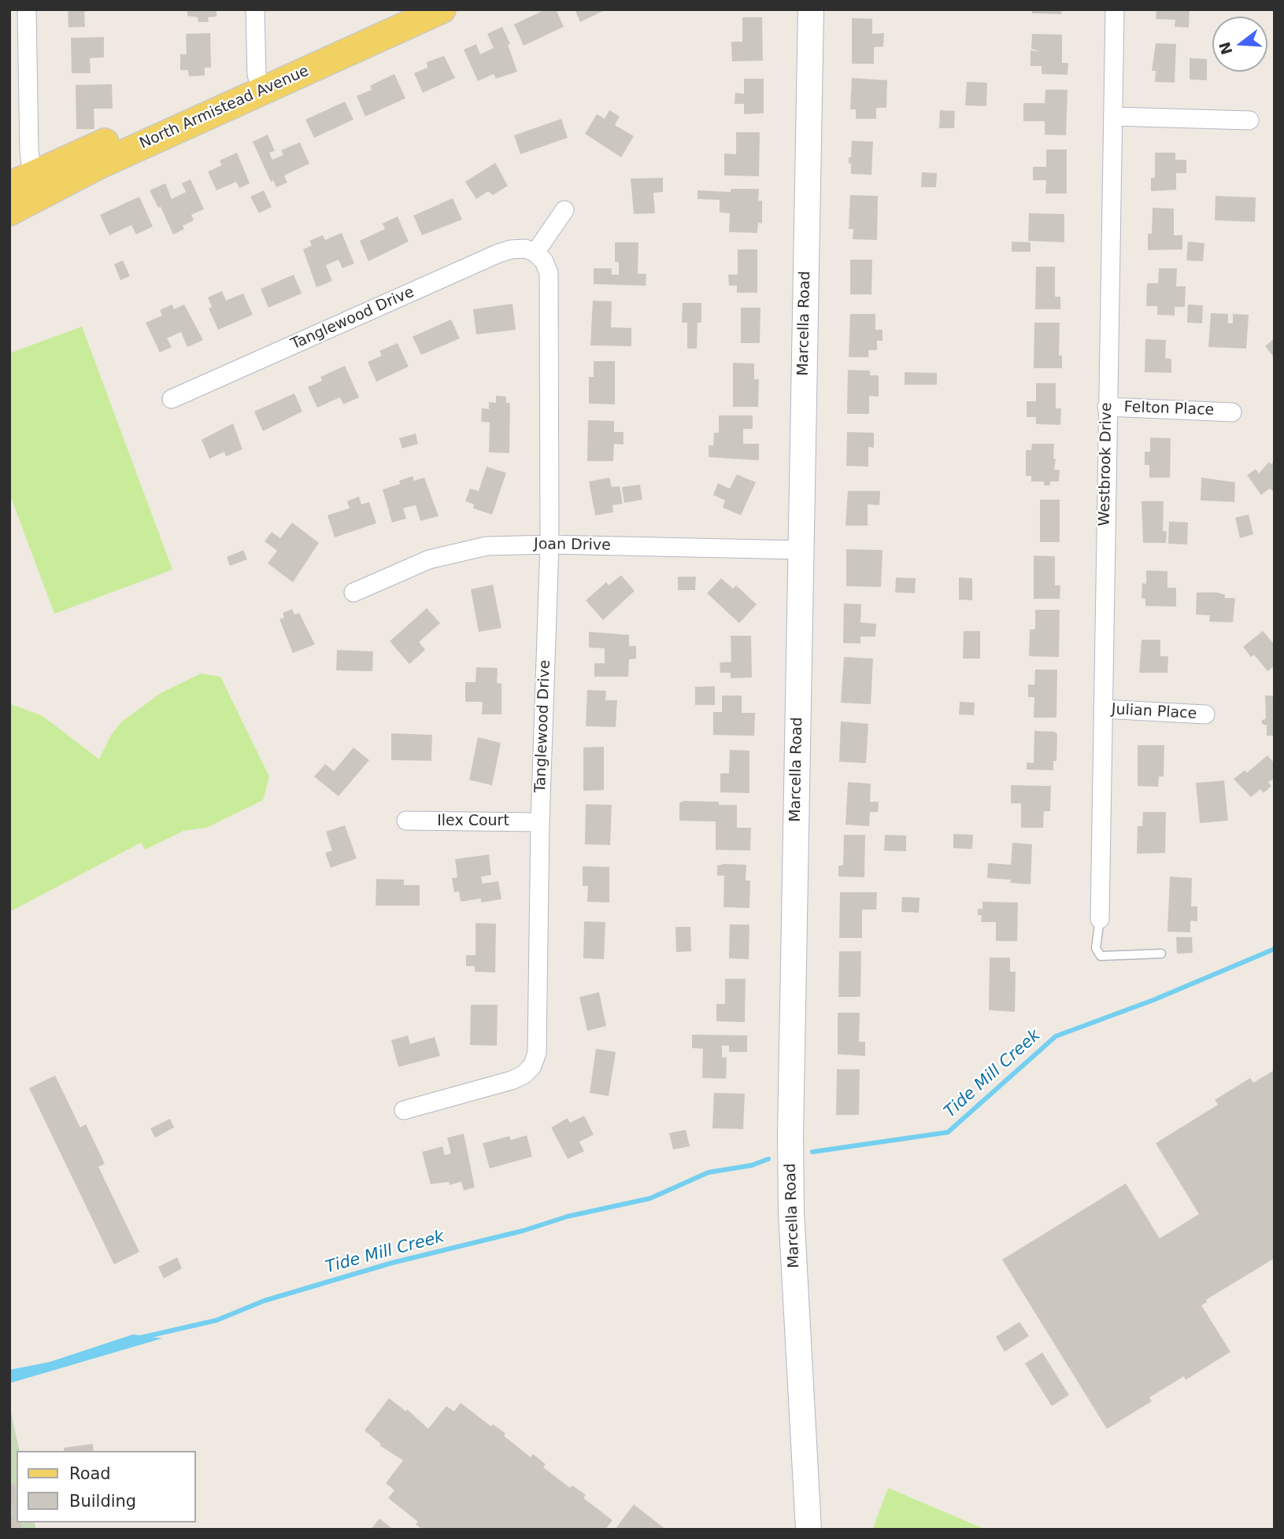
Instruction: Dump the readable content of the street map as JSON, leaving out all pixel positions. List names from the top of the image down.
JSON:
{
  "streets": {
    "main road": ["North Armistead Avenue"],
    "street": [
      "Tanglewood Drive",
      "Marcella Road",
      "Felton Place",
      "Westbrook Drive",
      "Joan Drive",
      "Julian Place",
      "Ilex Court"
    ]
  },
  "crossings": [
    ["Tanglewood Drive", "Joan Drive"],
    ["Tanglewood Drive", "Ilex Court"],
    ["Marcella Road", "Joan Drive"],
    ["Felton Place", "Westbrook Drive"],
    ["Westbrook Drive", "Julian Place"]
  ],
  "water": ["Tide Mill Creek"],
  "legend": ["Road", "Building"],
  "north": "left"
}
